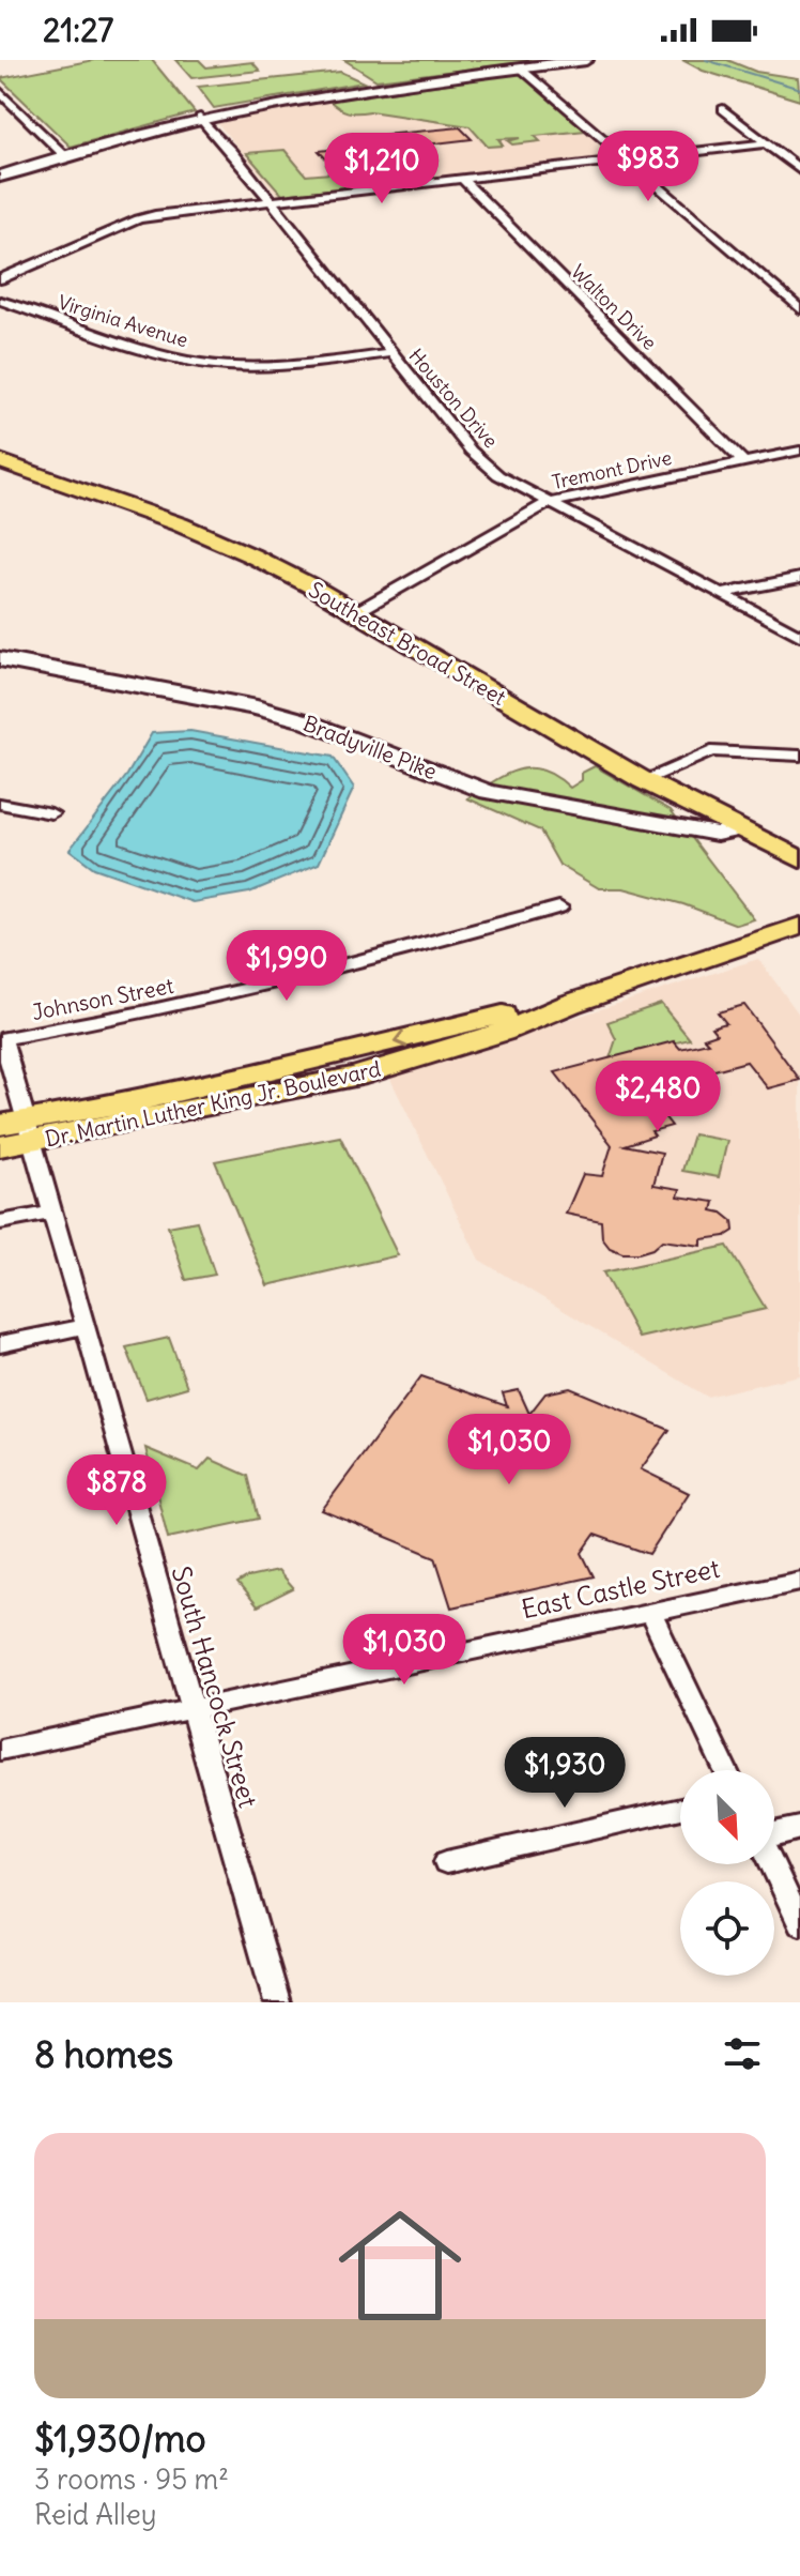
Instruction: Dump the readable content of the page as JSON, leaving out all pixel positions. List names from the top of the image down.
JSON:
{
  "streets": {
    "main road": ["Southeast Broad Street", "Bradyville Pike", "Dr. Martin Luther King Jr. Boulevard"],
    "street": [
      "Walton Drive",
      "Virginia Avenue",
      "Houston Drive",
      "Tremont Drive",
      "Johnson Street",
      "East Castle Street",
      "South Hancock Street"
    ]
  },
  "crossings": [
    ["Walton Drive", "Tremont Drive"],
    ["Virginia Avenue", "Houston Drive"],
    ["Houston Drive", "Tremont Drive"],
    ["Tremont Drive", "Southeast Broad Street"],
    ["Southeast Broad Street", "Bradyville Pike"],
    ["Johnson Street", "South Hancock Street"],
    ["Dr. Martin Luther King Jr. Boulevard", "South Hancock Street"],
    ["East Castle Street", "South Hancock Street"]
  ],
  "north": "bottom right",
  "page": {
    "status": "21:27",
    "price": [
      "$983",
      "$1,210",
      "$1,990",
      "$2,480",
      "$1,030",
      "$878",
      "$1,030",
      "$1,930"
    ],
    "heading": "8 homes",
    "list": [
      {
        "name": "$1,930/mo",
        "note": "3 rooms · 95 m² · Reid Alley"
      }
    ]
  }
}
